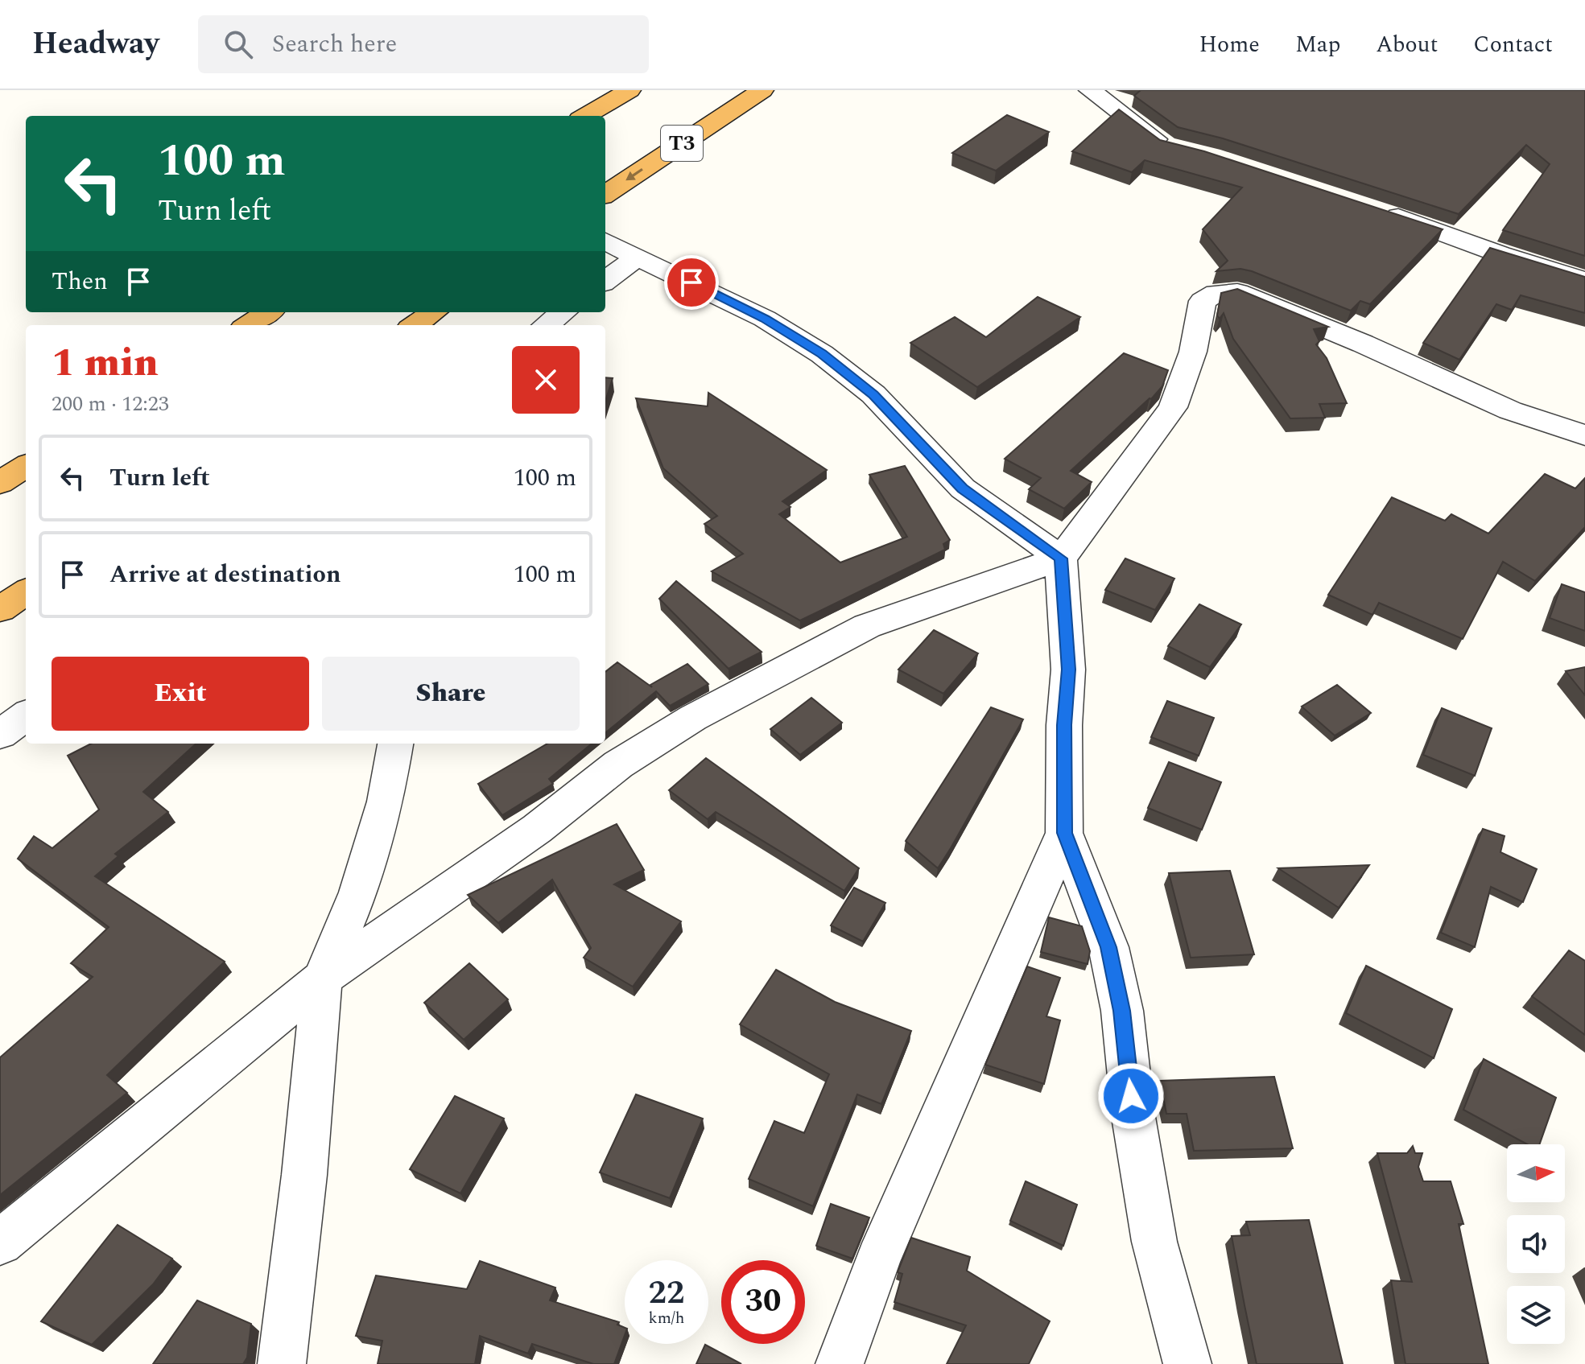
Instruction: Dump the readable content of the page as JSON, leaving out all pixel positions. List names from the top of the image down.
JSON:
{
  "streets": {
    "highway": ["T3"]
  },
  "north": "right",
  "page": {
    "header": "Headway",
    "search": "Search here",
    "nav": [
      "Home",
      "Map",
      "About",
      "Contact"
    ],
    "turn": ["100 m", "Turn left"],
    "then": "Then",
    "heading": ["1 min", "200 m · 12:23"],
    "list": [
      {
        "name": "Turn left",
        "value": "100 m"
      },
      {
        "name": "Arrive at destination",
        "value": "100 m"
      }
    ],
    "buttons": ["Exit", "Share"],
    "speed": "22 km/h",
    "limit": "30"
  }
}
